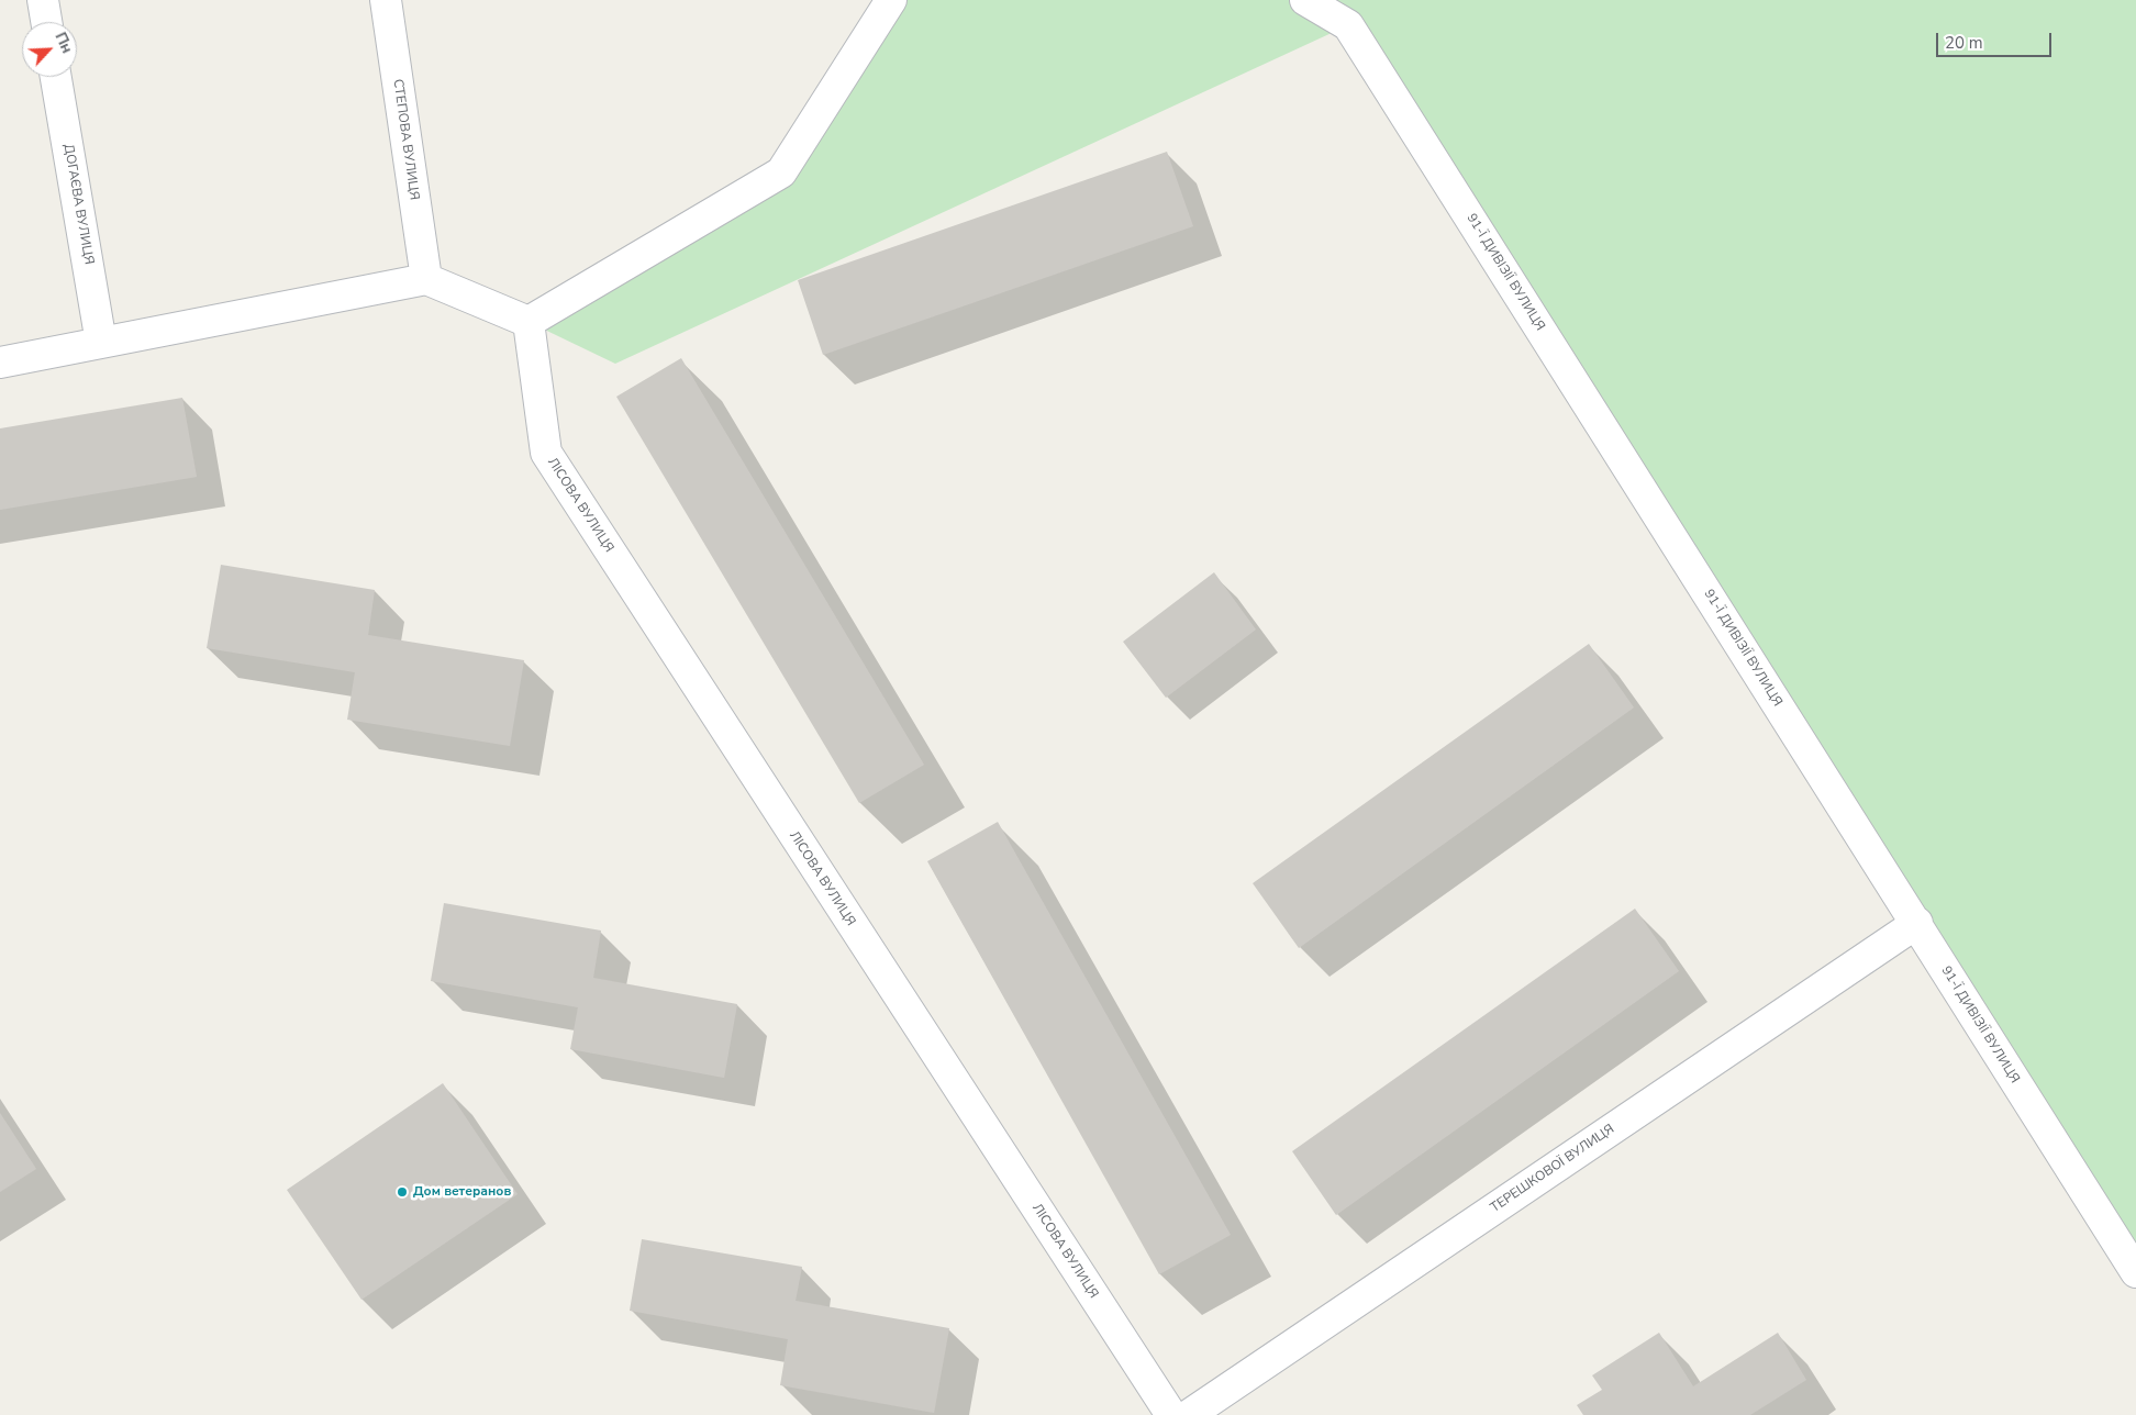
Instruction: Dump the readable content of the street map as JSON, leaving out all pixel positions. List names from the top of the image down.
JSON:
{
  "streets": {
    "street": [
      "СТЕПОВА ВУЛИЦЯ",
      "ДОГАЄВА ВУЛИЦЯ",
      "91-Ї ДИВІЗІЇ ВУЛИЦЯ",
      "ЛІСОВА ВУЛИЦЯ",
      "ТЕРЕШКОВОЇ ВУЛИЦЯ"
    ]
  },
  "crossings": [
    ["91-Ї ДИВІЗІЇ ВУЛИЦЯ", "ТЕРЕШКОВОЇ ВУЛИЦЯ"]
  ],
  "places": ["Дом ветеранов"],
  "scale_bar": "20 m",
  "north": "top right"
}
